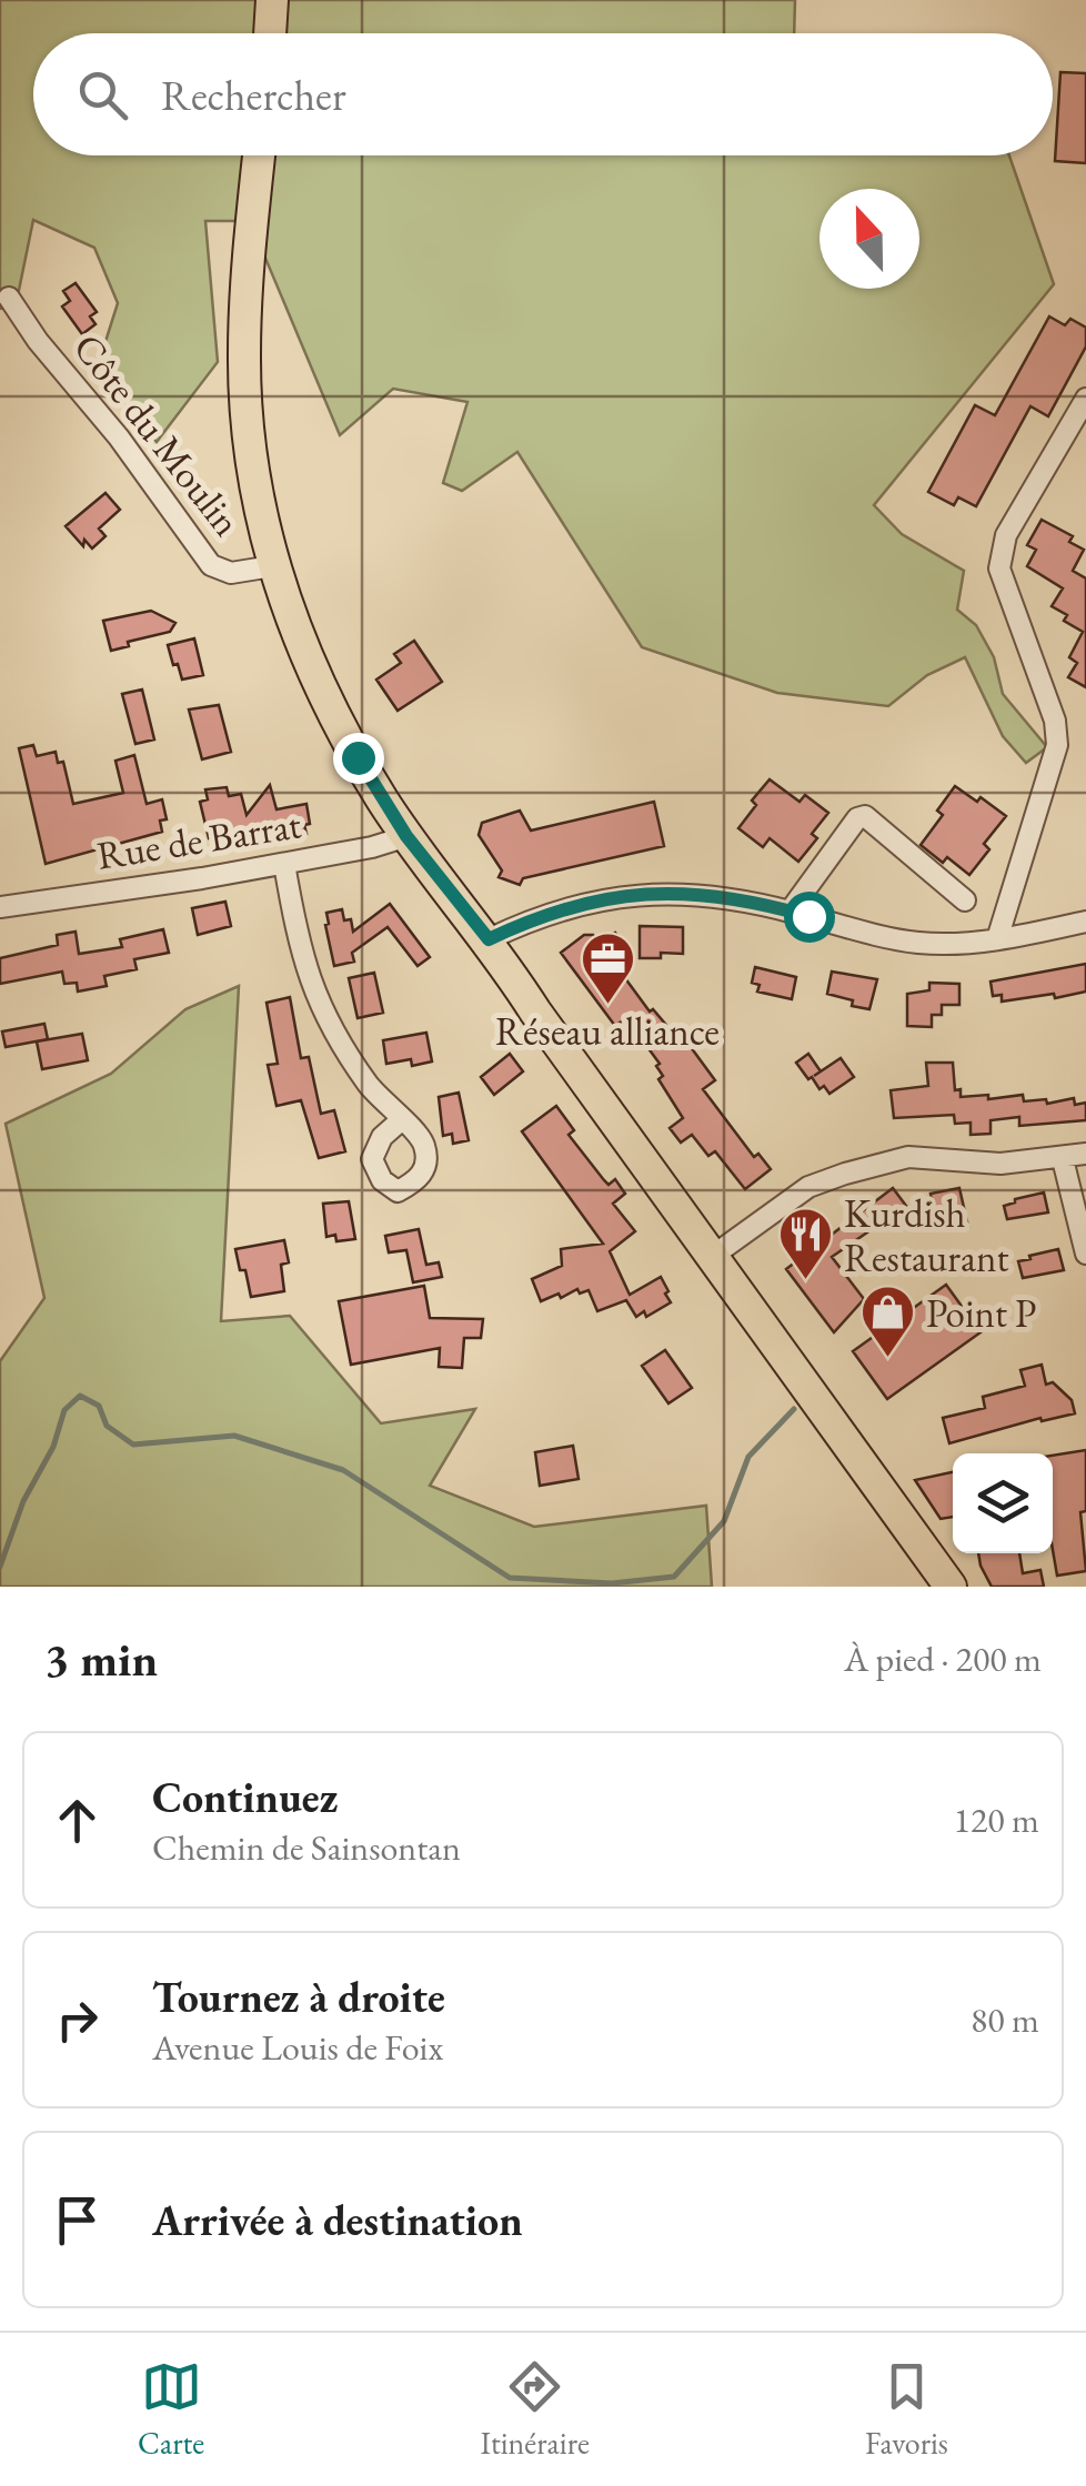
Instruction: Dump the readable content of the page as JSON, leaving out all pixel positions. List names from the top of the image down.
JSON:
{
  "streets": {
    "street": ["Côte du Moulin", "Rue de Barrat"]
  },
  "places": {
    "office": ["Réseau alliance"],
    "restaurant": ["Kurdish Restaurant"],
    "shop": ["Point P"]
  },
  "north": "top",
  "page": {
    "search": "Rechercher",
    "heading": ["3 min", "À pied · 200 m"],
    "list": [
      ["Continuez", "Chemin de Sainsontan", "120 m"],
      ["Tournez à droite", "Avenue Louis de Foix", "80 m"],
      "Arrivée à destination"
    ],
    "nav": ["Carte", "Itinéraire", "Favoris"]
  }
}
